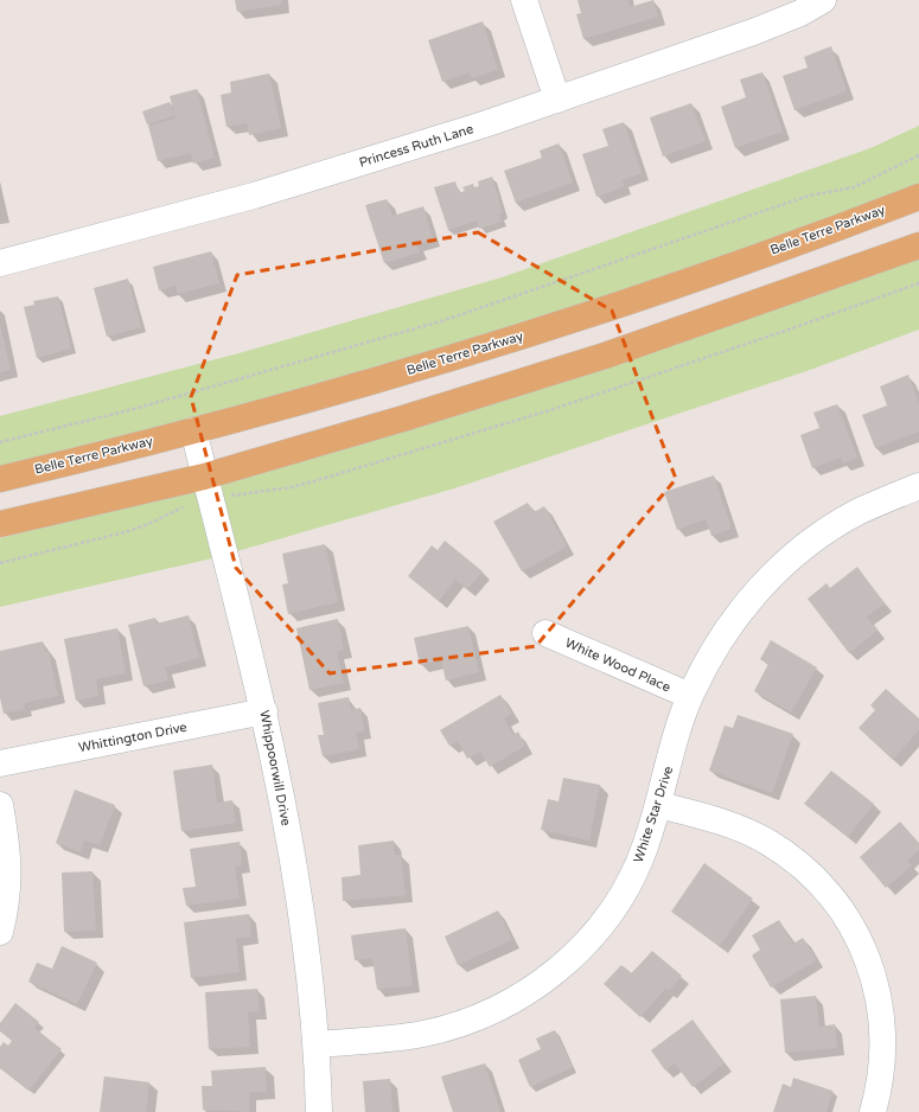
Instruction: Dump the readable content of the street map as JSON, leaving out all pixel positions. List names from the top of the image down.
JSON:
{
  "streets": {
    "main road": ["Belle Terre Parkway"],
    "street": [
      "Princess Ruth Lane",
      "White Wood Place",
      "Whittington Drive",
      "Whippoorwill Drive",
      "White Star Drive"
    ]
  },
  "crossings": [
    ["Belle Terre Parkway", "Whippoorwill Drive"],
    ["White Wood Place", "White Star Drive"],
    ["Whittington Drive", "Whippoorwill Drive"],
    ["Whippoorwill Drive", "White Star Drive"]
  ]
}
